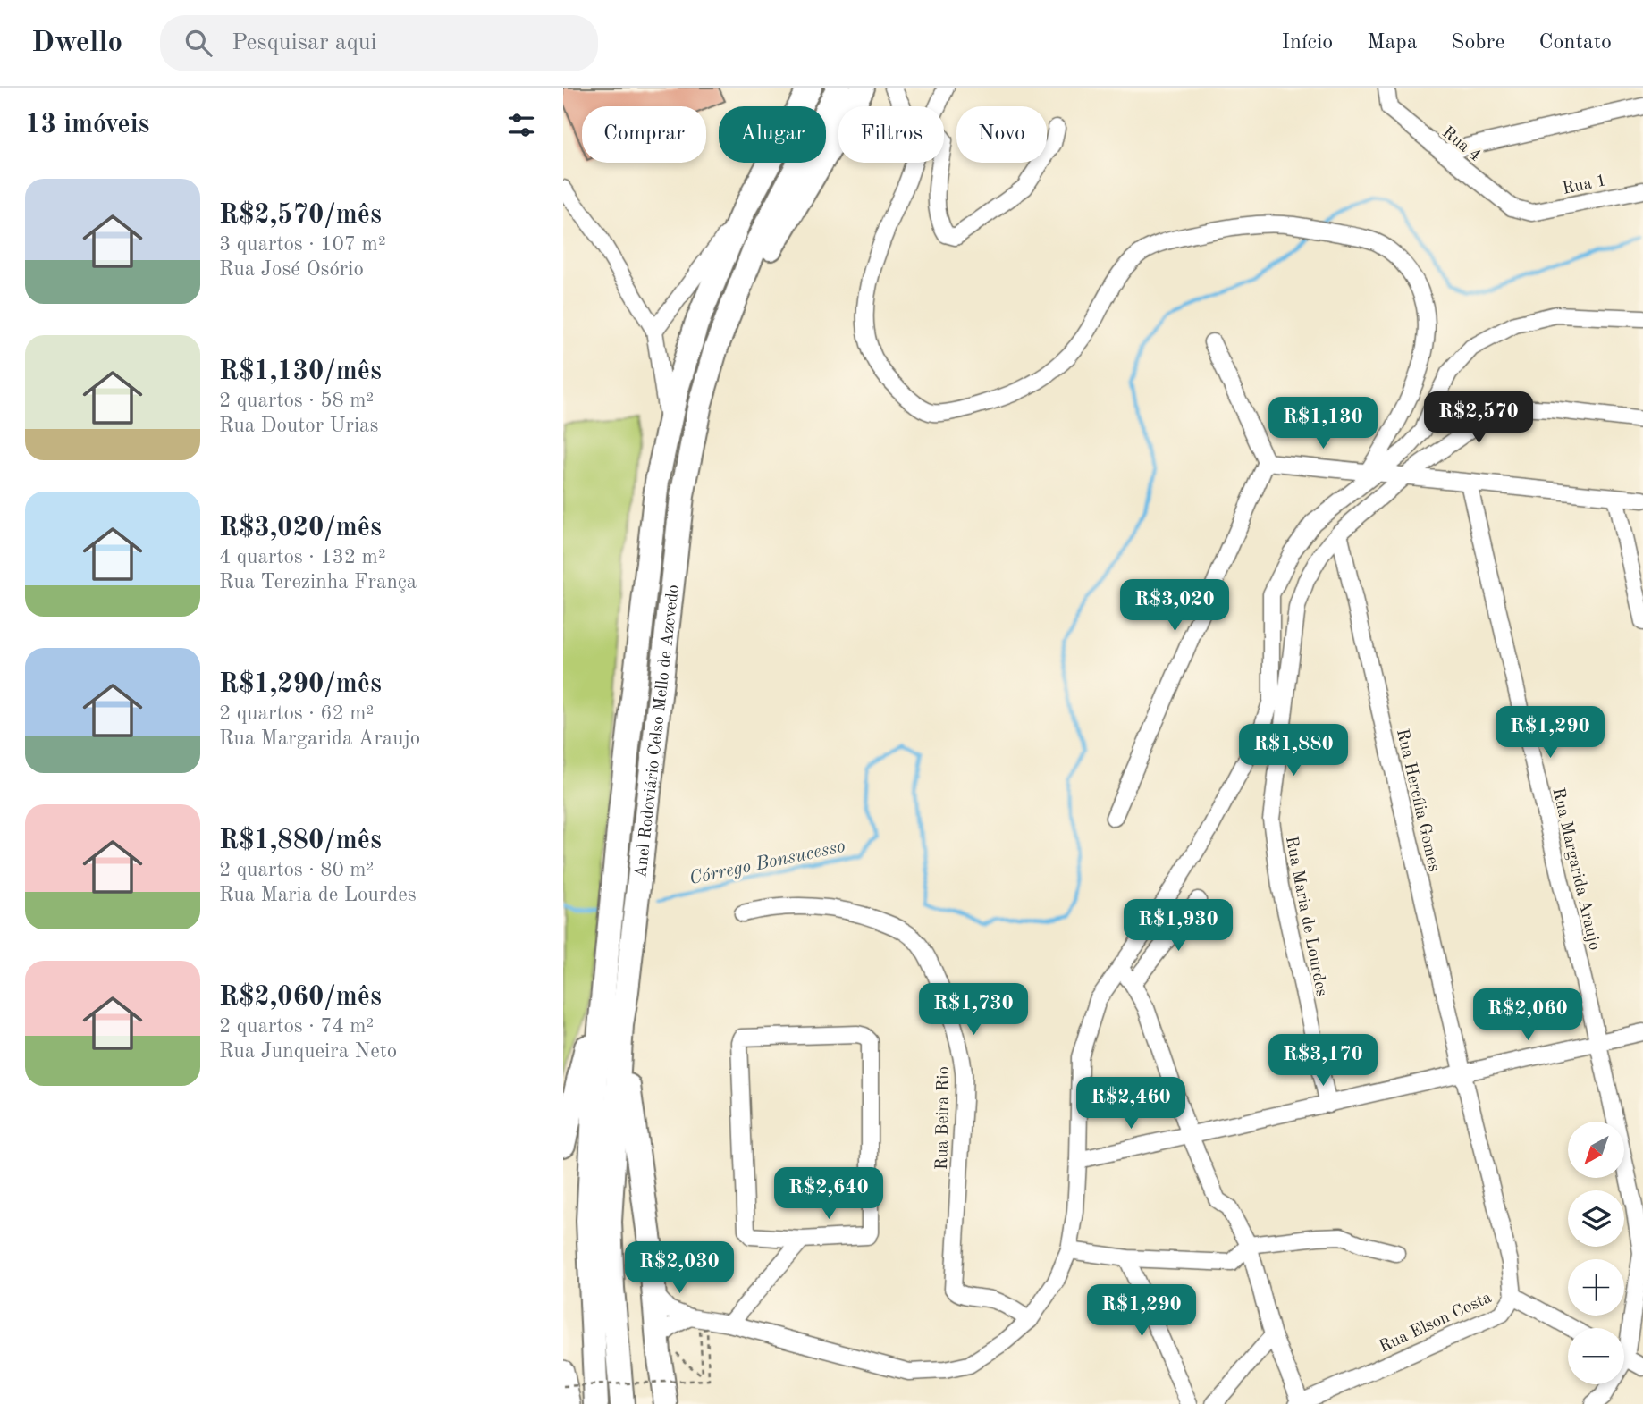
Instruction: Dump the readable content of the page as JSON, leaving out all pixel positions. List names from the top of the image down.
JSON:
{
  "streets": {
    "highway": ["Anel Rodoviário Celso Mello de Azevedo"],
    "street": [
      "Rua 4",
      "Rua 1",
      "Rua Hercília Gomes",
      "Rua Margarida Araujo",
      "Rua Maria de Lourdes",
      "Rua Beira Rio",
      "Rua Elson Costa"
    ]
  },
  "crossings": [
    ["Rua 4", "Rua 1"],
    ["Rua Hercília Gomes", "Rua Maria de Lourdes"],
    ["Rua Hercília Gomes", "Rua Elson Costa"]
  ],
  "water": ["Córrego Bonsucesso"],
  "north": "bottom left",
  "page": {
    "header": "Dwello",
    "search": "Pesquisar aqui",
    "nav": [
      "Início",
      "Mapa",
      "Sobre",
      "Contato"
    ],
    "heading": "13 imóveis",
    "chip": [
      "Comprar",
      "Alugar",
      "Filtros",
      "Novo"
    ],
    "list": [
      {
        "name": "R$2,570/mês",
        "note": "3 quartos · 107 m² · Rua José Osório"
      },
      {
        "name": "R$1,130/mês",
        "note": "2 quartos · 58 m² · Rua Doutor Urias"
      },
      {
        "name": "R$3,020/mês",
        "note": "4 quartos · 132 m² · Rua Terezinha França"
      },
      {
        "name": "R$1,290/mês",
        "note": "2 quartos · 62 m² · Rua Margarida Araujo"
      },
      {
        "name": "R$1,880/mês",
        "note": "2 quartos · 80 m² · Rua Maria de Lourdes"
      },
      {
        "name": "R$2,060/mês",
        "note": "2 quartos · 74 m² · Rua Junqueira Neto"
      }
    ],
    "price": [
      "R$2,570",
      "R$1,130",
      "R$3,020",
      "R$1,290",
      "R$1,880",
      "R$1,930",
      "R$1,730",
      "R$2,060",
      "R$3,170",
      "R$2,460",
      "R$2,640",
      "R$2,030",
      "R$1,290"
    ],
    "map_buttons": ["+", "−"]
  }
}
